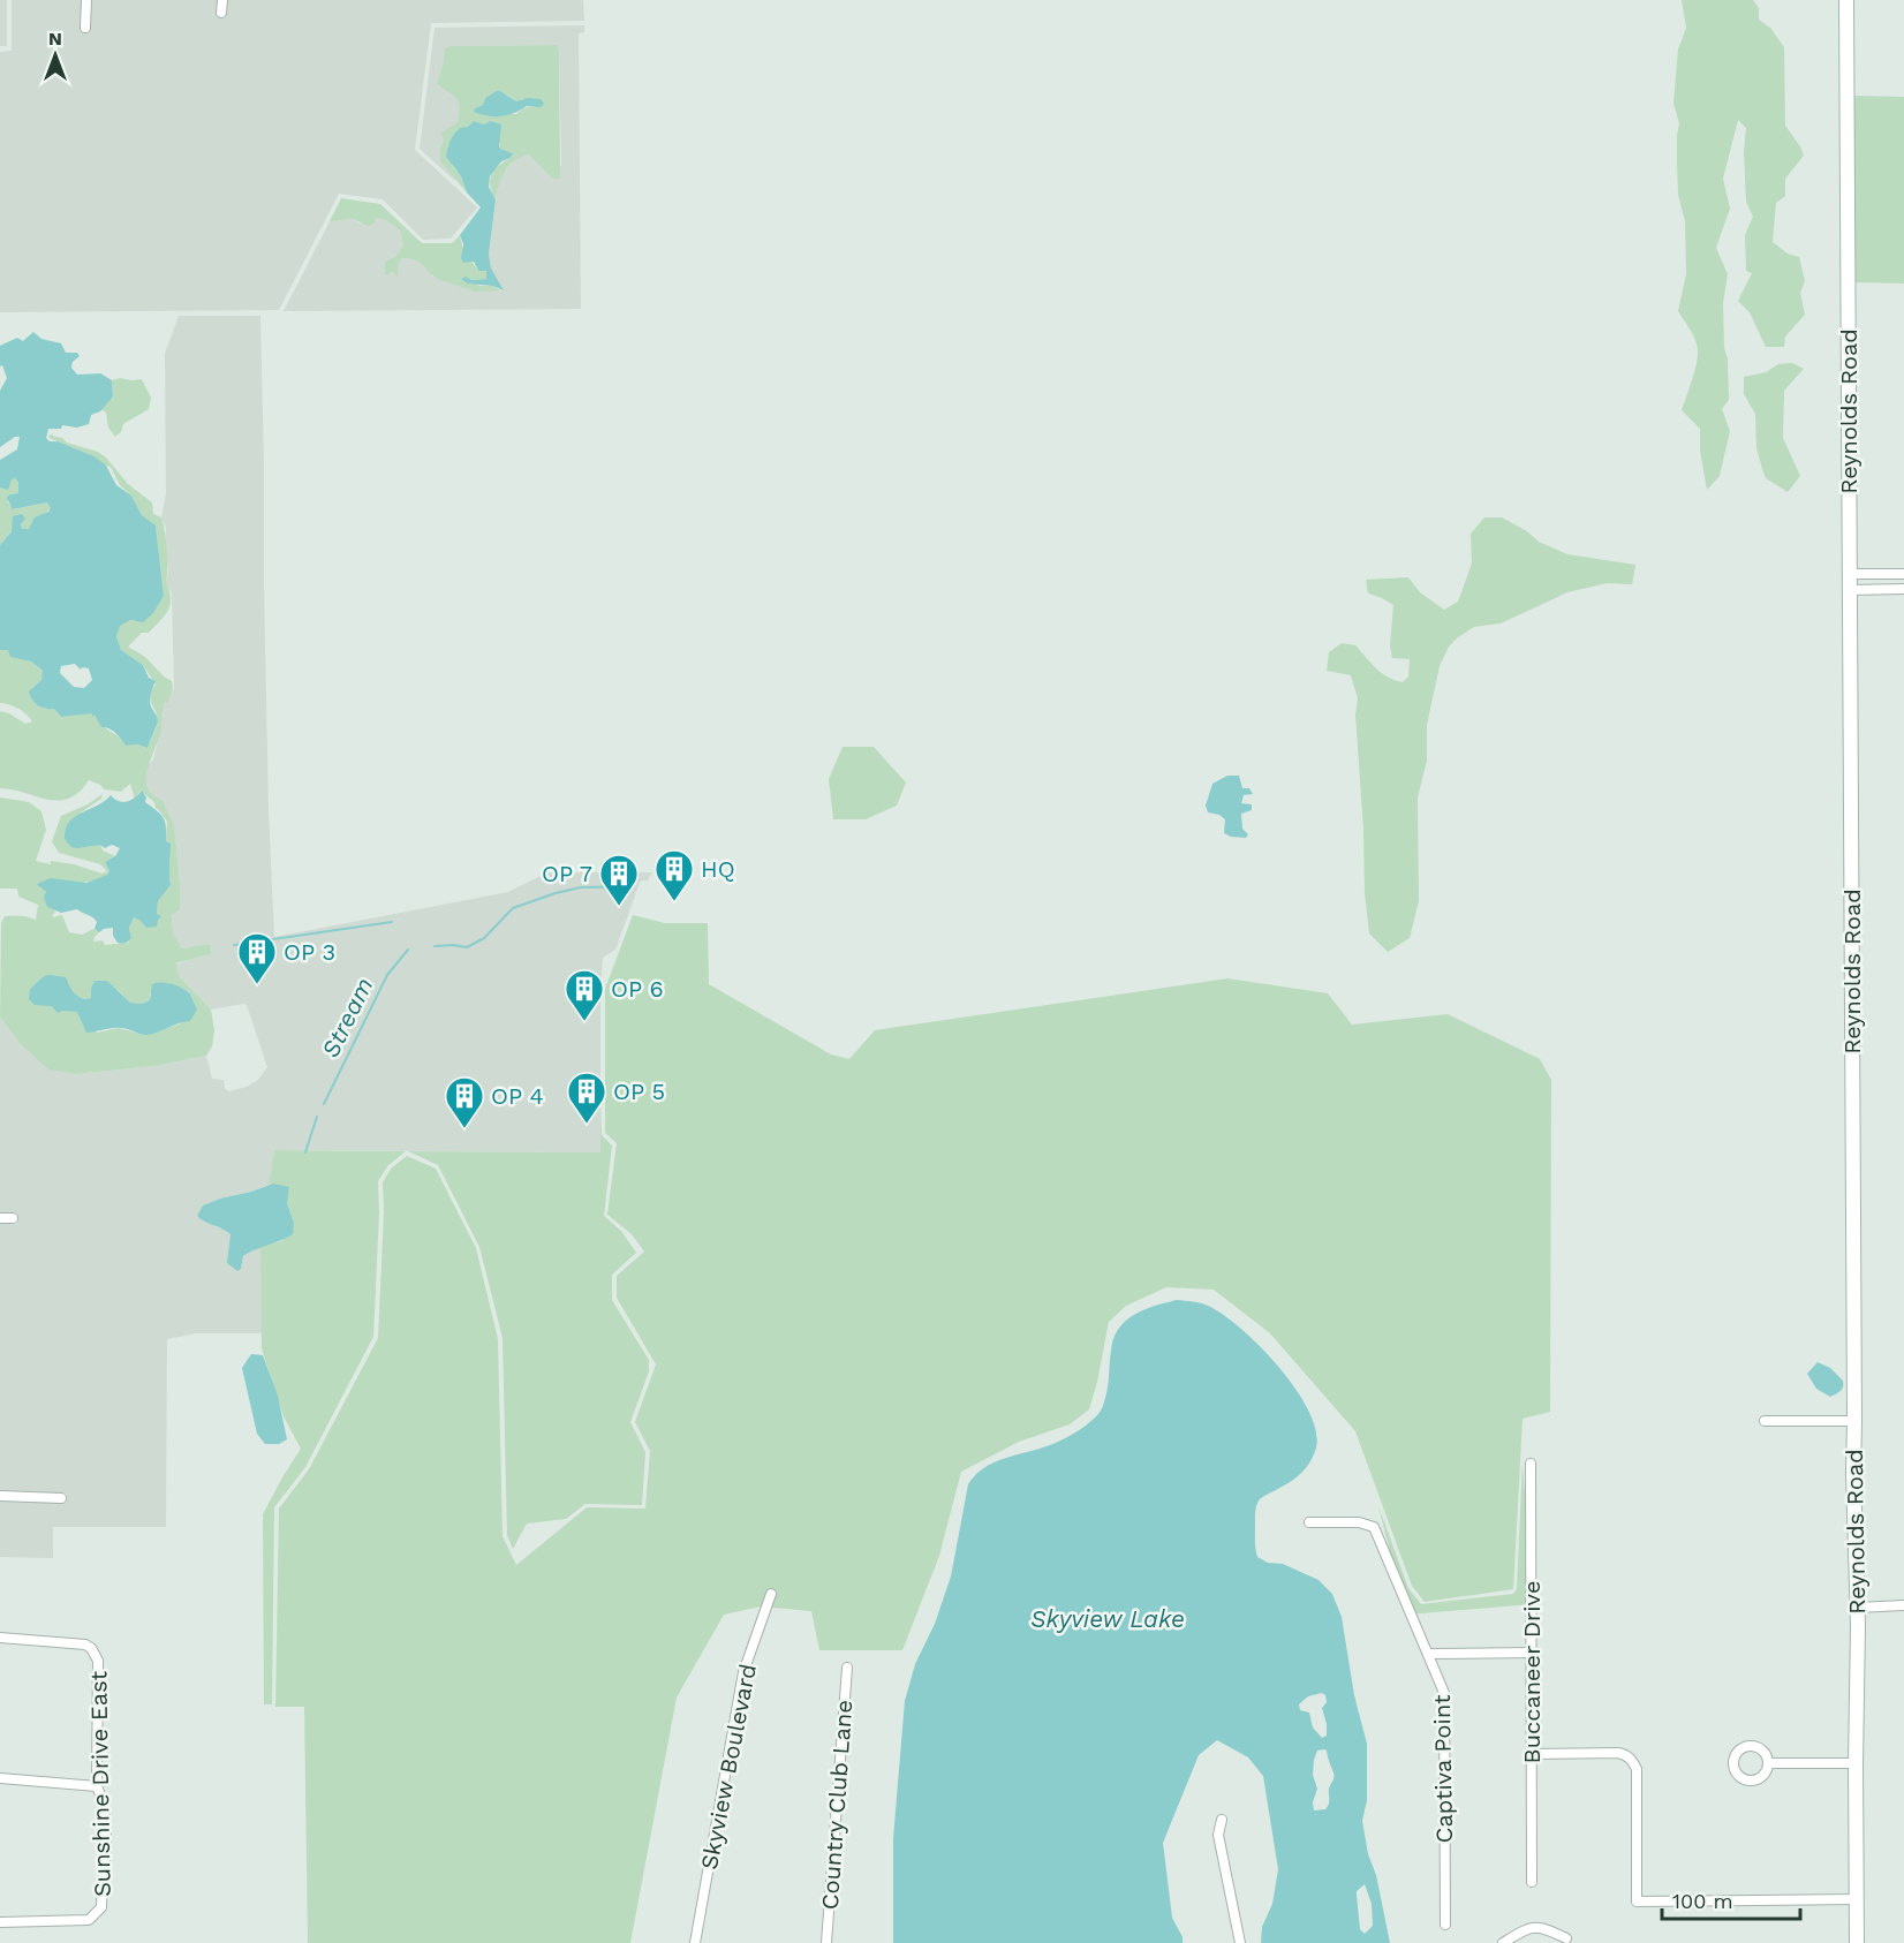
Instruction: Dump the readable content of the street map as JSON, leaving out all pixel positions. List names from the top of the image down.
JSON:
{
  "streets": {
    "street": [
      "Reynolds Road",
      "Buccaneer Drive",
      "Skyview Boulevard",
      "Captiva Point",
      "Sunshine Drive East",
      "Country Club Lane"
    ]
  },
  "water": ["Stream", "Skyview Lake"],
  "places": {
    "building": [
      "HQ",
      "OP 7",
      "OP 3",
      "OP 6",
      "OP 5",
      "OP 4"
    ]
  },
  "scale_bar": "100 m",
  "north": "top"
}
